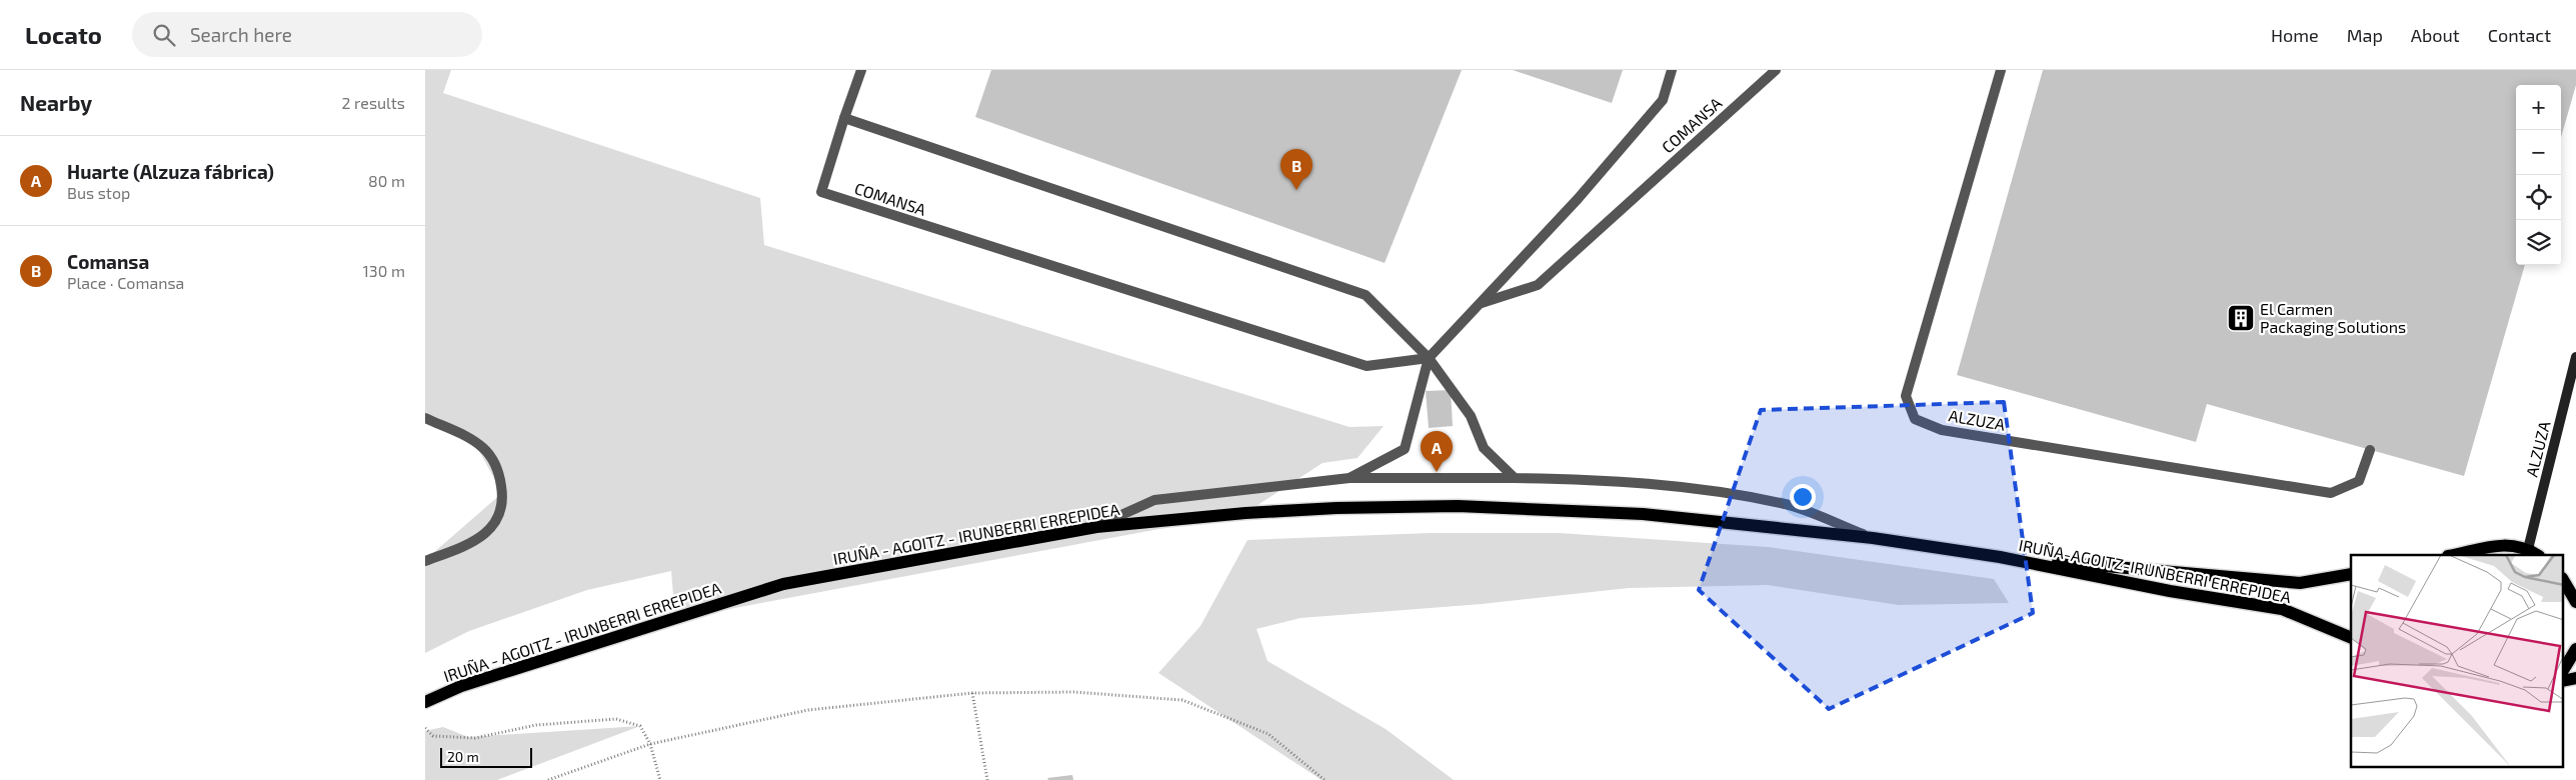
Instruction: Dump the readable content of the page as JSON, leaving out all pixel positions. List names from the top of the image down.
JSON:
{
  "streets": {
    "main road": ["IRUÑA - AGOITZ - IRUNBERRI ERREPIDEA", "IRUÑA-AGOITZ-IRUNBERRI ERREPIDEA"],
    "street": ["COMANSA", "ALZUZA"]
  },
  "crossings": [
    ["IRUÑA - AGOITZ - IRUNBERRI ERREPIDEA", "IRUÑA-AGOITZ-IRUNBERRI ERREPIDEA"]
  ],
  "places": {
    "building": ["El Carmen Packaging Solutions"]
  },
  "scale_bar": "20 m",
  "page": {
    "header": "Locato",
    "search": "Search here",
    "nav": [
      "Home",
      "Map",
      "About",
      "Contact"
    ],
    "heading": ["Nearby", "2 results"],
    "map_buttons": ["+", "−"],
    "list": [
      {
        "mark": "A",
        "name": "Huarte (Alzuza fábrica)",
        "note": "Bus stop",
        "value": "80 m"
      },
      {
        "mark": "B",
        "name": "Comansa",
        "note": "Place · Comansa",
        "value": "130 m"
      }
    ],
    "pins": ["B", "A"],
    "scale": "20 m"
  }
}
